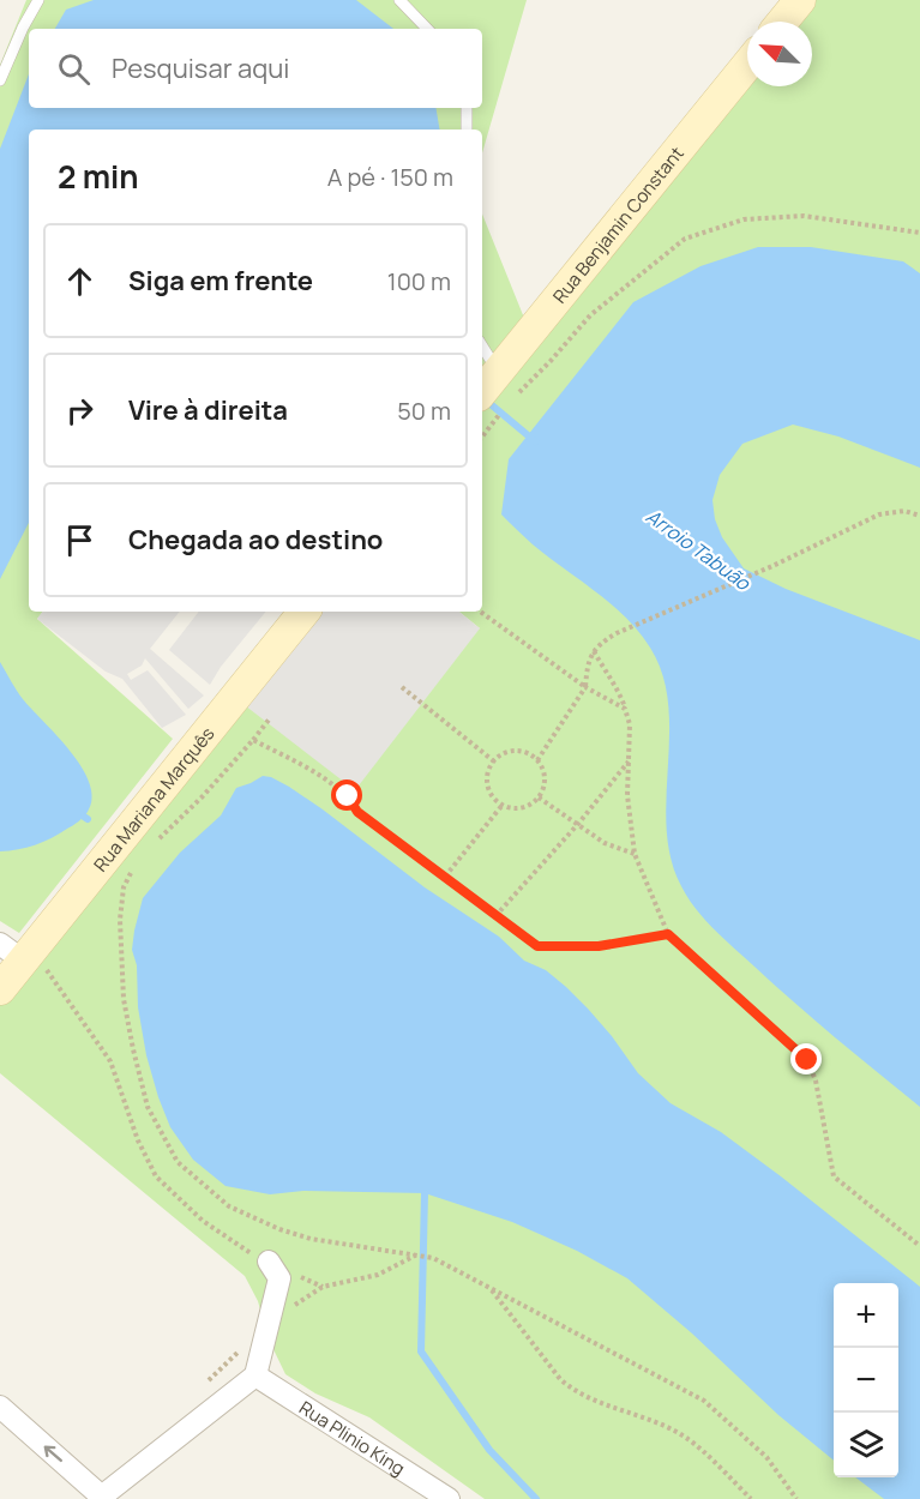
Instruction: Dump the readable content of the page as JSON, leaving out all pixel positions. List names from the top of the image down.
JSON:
{
  "streets": {
    "main road": ["Rua Benjamin Constant", "Rua Mariana Marquês"],
    "street": ["Rua Plinio King"]
  },
  "water": ["Arroio Tabuão"],
  "north": "top left",
  "page": {
    "search": "Pesquisar aqui",
    "heading": ["2 min", "A pé · 150 m"],
    "list": [
      ["Siga em frente", "100 m"],
      ["Vire à direita", "50 m"],
      "Chegada ao destino"
    ],
    "map_buttons": ["+", "−"]
  }
}
